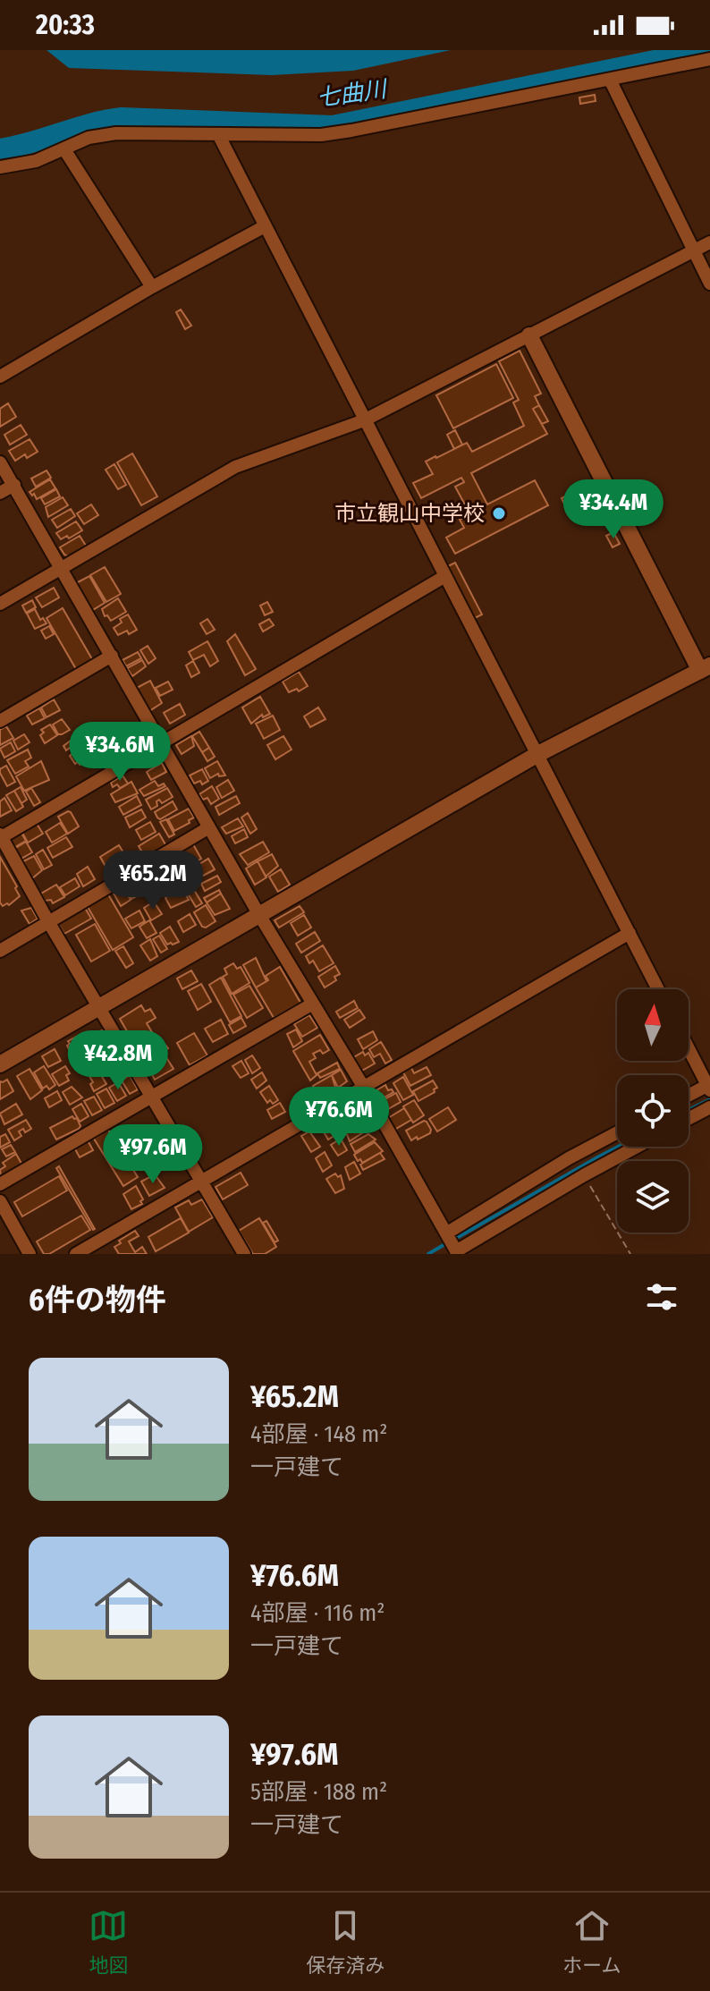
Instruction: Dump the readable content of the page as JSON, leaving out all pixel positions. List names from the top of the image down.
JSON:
{
  "water": ["七曲川"],
  "places": ["市立観山中学校"],
  "north": "top",
  "page": {
    "status": "20:33",
    "price": [
      "¥34.4M",
      "¥34.6M",
      "¥65.2M",
      "¥42.8M",
      "¥76.6M",
      "¥97.6M"
    ],
    "heading": "6件の物件",
    "list": [
      {
        "name": "¥65.2M",
        "note": "4部屋 · 148 m² · 一戸建て"
      },
      {
        "name": "¥76.6M",
        "note": "4部屋 · 116 m² · 一戸建て"
      },
      {
        "name": "¥97.6M",
        "note": "5部屋 · 188 m² · 一戸建て"
      }
    ],
    "tabs": ["地図", "保存済み", "ホーム"]
  }
}
